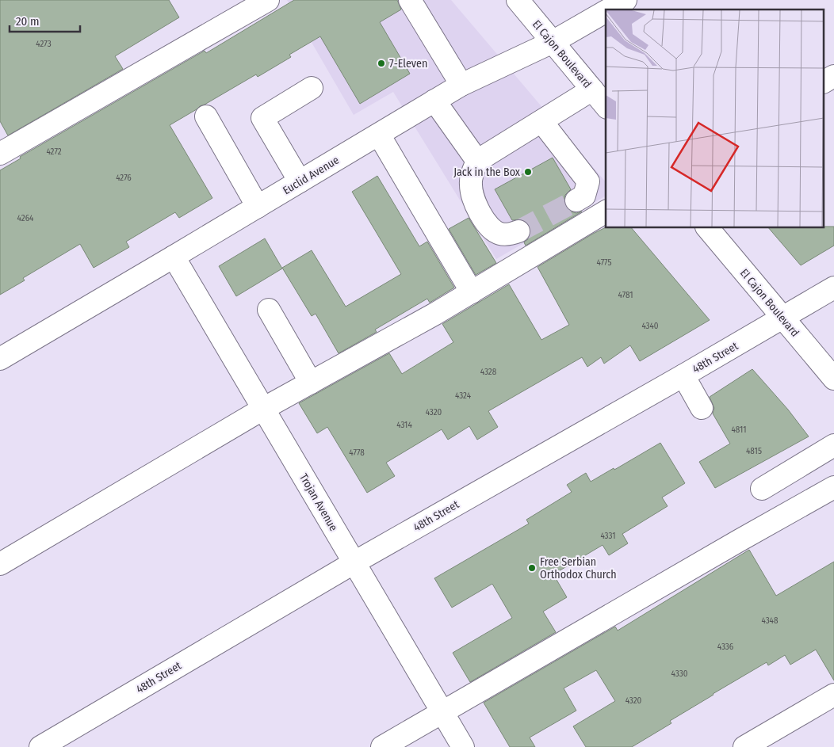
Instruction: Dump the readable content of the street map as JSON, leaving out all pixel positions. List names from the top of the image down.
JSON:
{
  "streets": {
    "street": [
      "El Cajon Boulevard",
      "Euclid Avenue",
      "48th Street",
      "Trojan Avenue"
    ]
  },
  "crossings": [
    ["El Cajon Boulevard", "Euclid Avenue"],
    ["El Cajon Boulevard", "48th Street"],
    ["Euclid Avenue", "Trojan Avenue"],
    ["48th Street", "Trojan Avenue"]
  ],
  "places": ["7-Eleven", "Jack in the Box", "Free Serbian Orthodox Church"],
  "house_numbers": [
    "4273",
    "4272",
    "4276",
    "4264",
    "4775",
    "4781",
    "4340",
    "4328",
    "4324",
    "4320",
    "4314",
    "4811",
    "4815",
    "4778",
    "4331",
    "4348",
    "4336",
    "4330",
    "4320"
  ],
  "scale_bar": "20 m"
}
